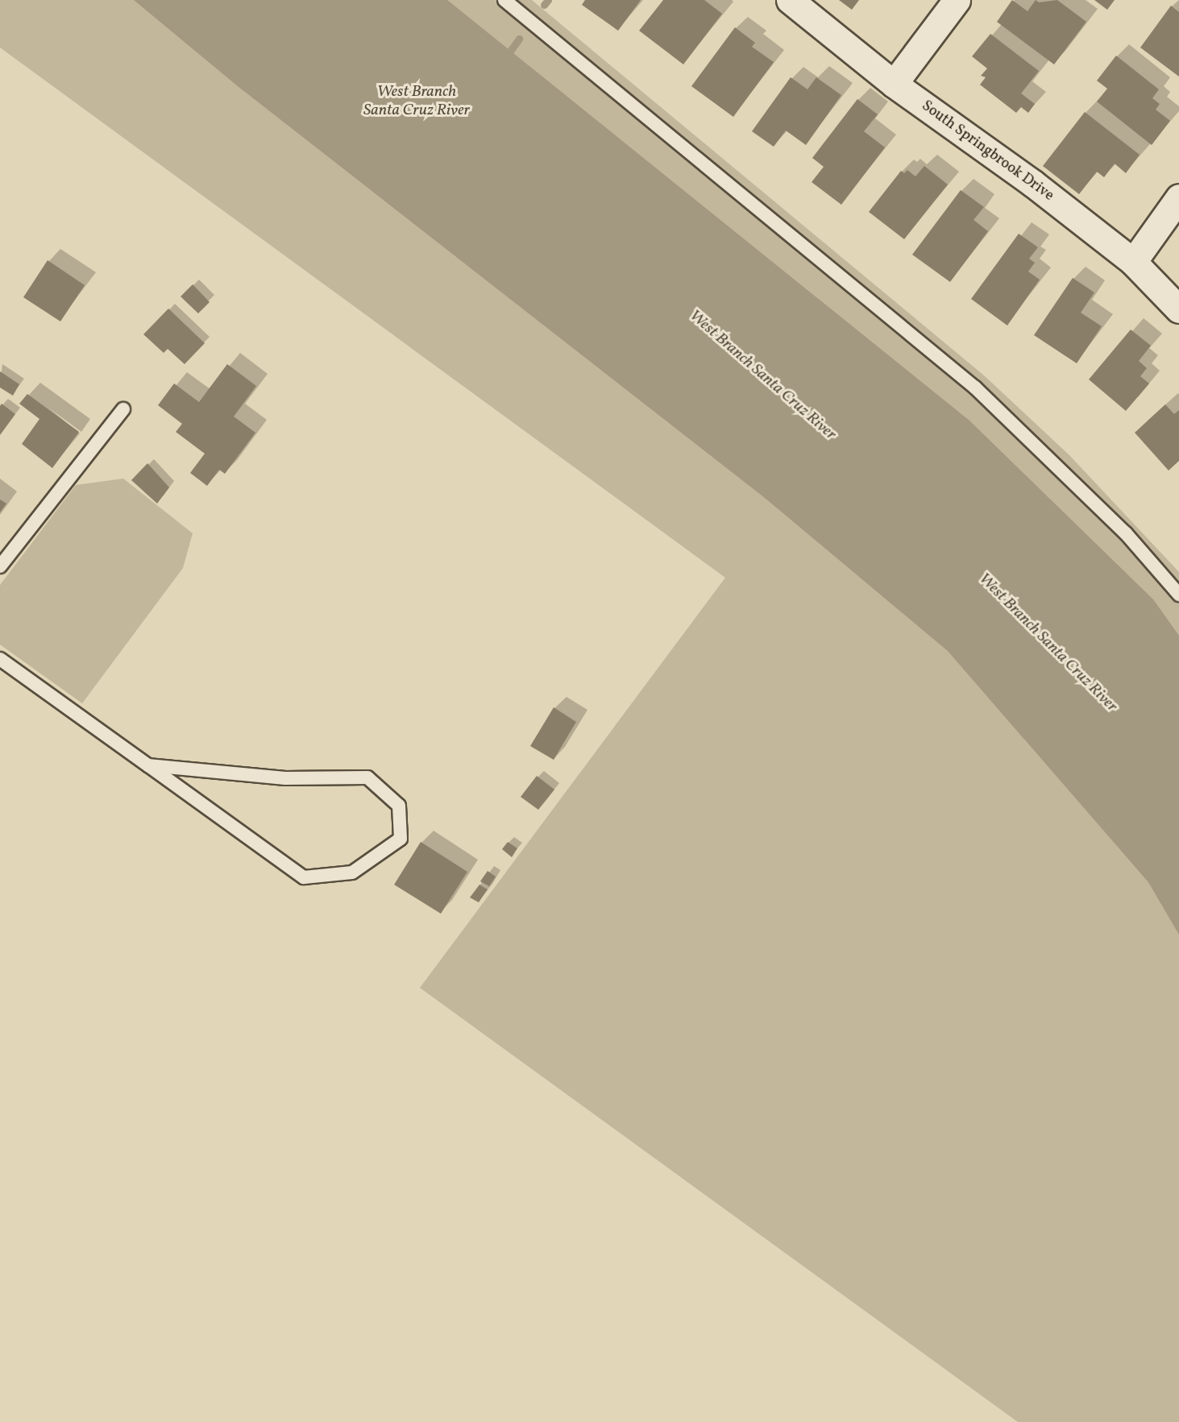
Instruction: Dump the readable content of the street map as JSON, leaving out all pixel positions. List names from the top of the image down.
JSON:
{
  "streets": {
    "street": ["South Springbrook Drive"]
  },
  "water": ["West Branch Santa Cruz River"]
}
